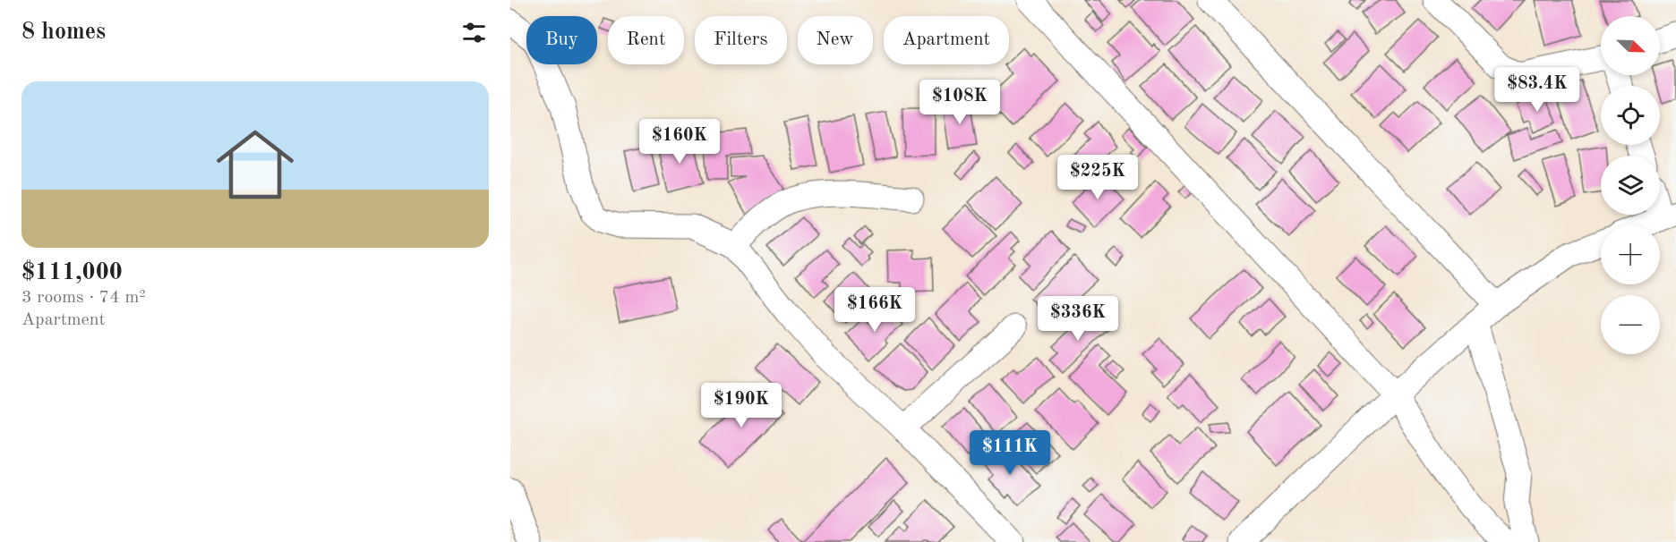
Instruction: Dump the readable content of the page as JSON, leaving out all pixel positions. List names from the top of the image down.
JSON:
{
  "north": "bottom right",
  "page": {
    "heading": "8 homes",
    "map_buttons": ["+", "−"],
    "chip": [
      "Buy",
      "Rent",
      "Filters",
      "New",
      "Apartment"
    ],
    "list": [
      {
        "name": "$111,000",
        "note": "3 rooms · 74 m² · Apartment"
      }
    ],
    "price": [
      "$83.4K",
      "$108K",
      "$160K",
      "$225K",
      "$166K",
      "$336K",
      "$190K",
      "$111K"
    ]
  }
}
